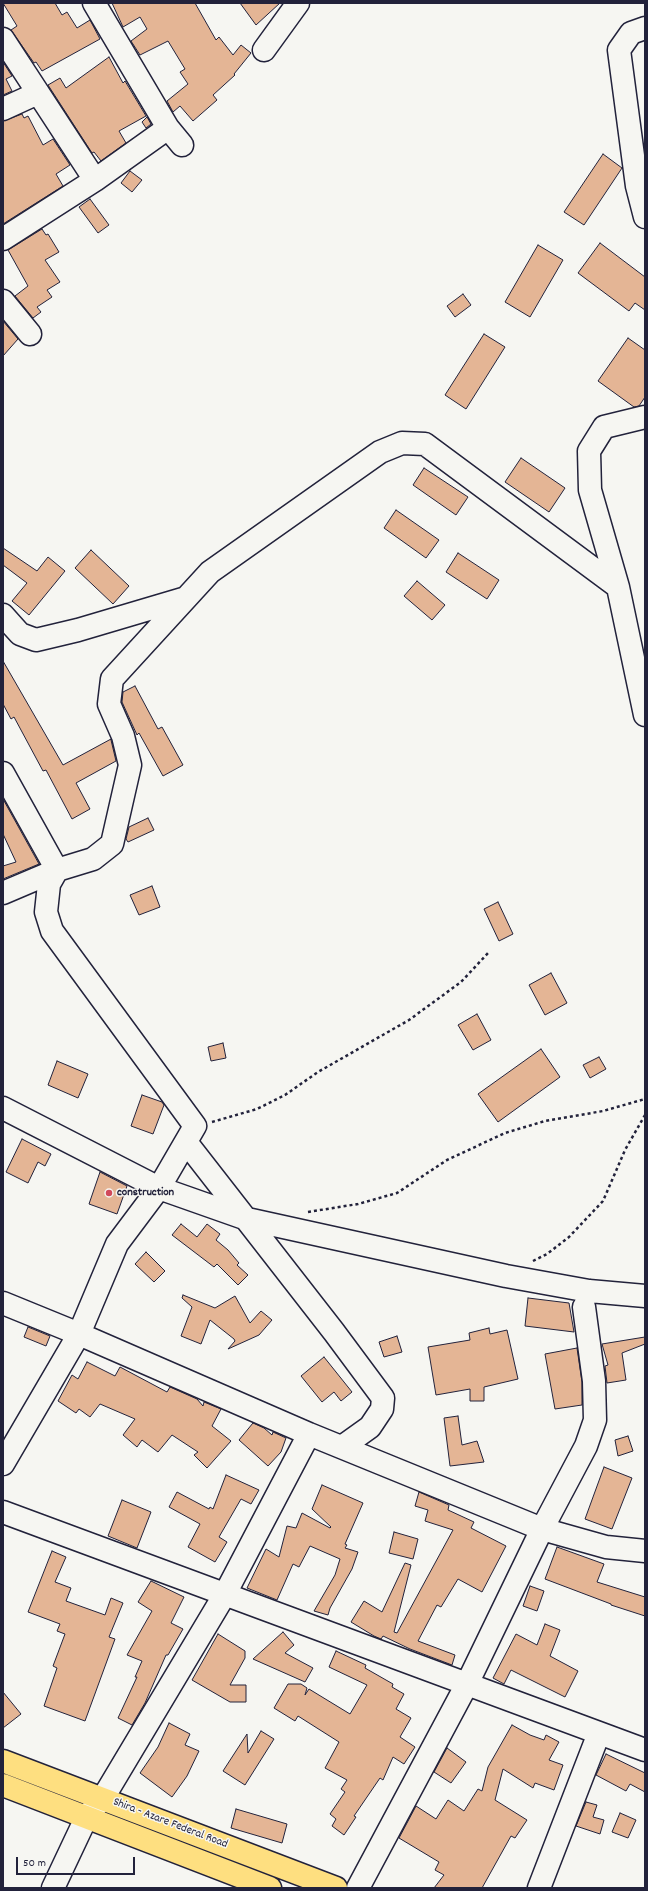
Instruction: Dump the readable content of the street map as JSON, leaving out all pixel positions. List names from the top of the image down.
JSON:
{
  "streets": {
    "main road": ["Shira - Azare Federal Road"]
  },
  "places": ["construction"],
  "scale_bar": "50 m"
}
